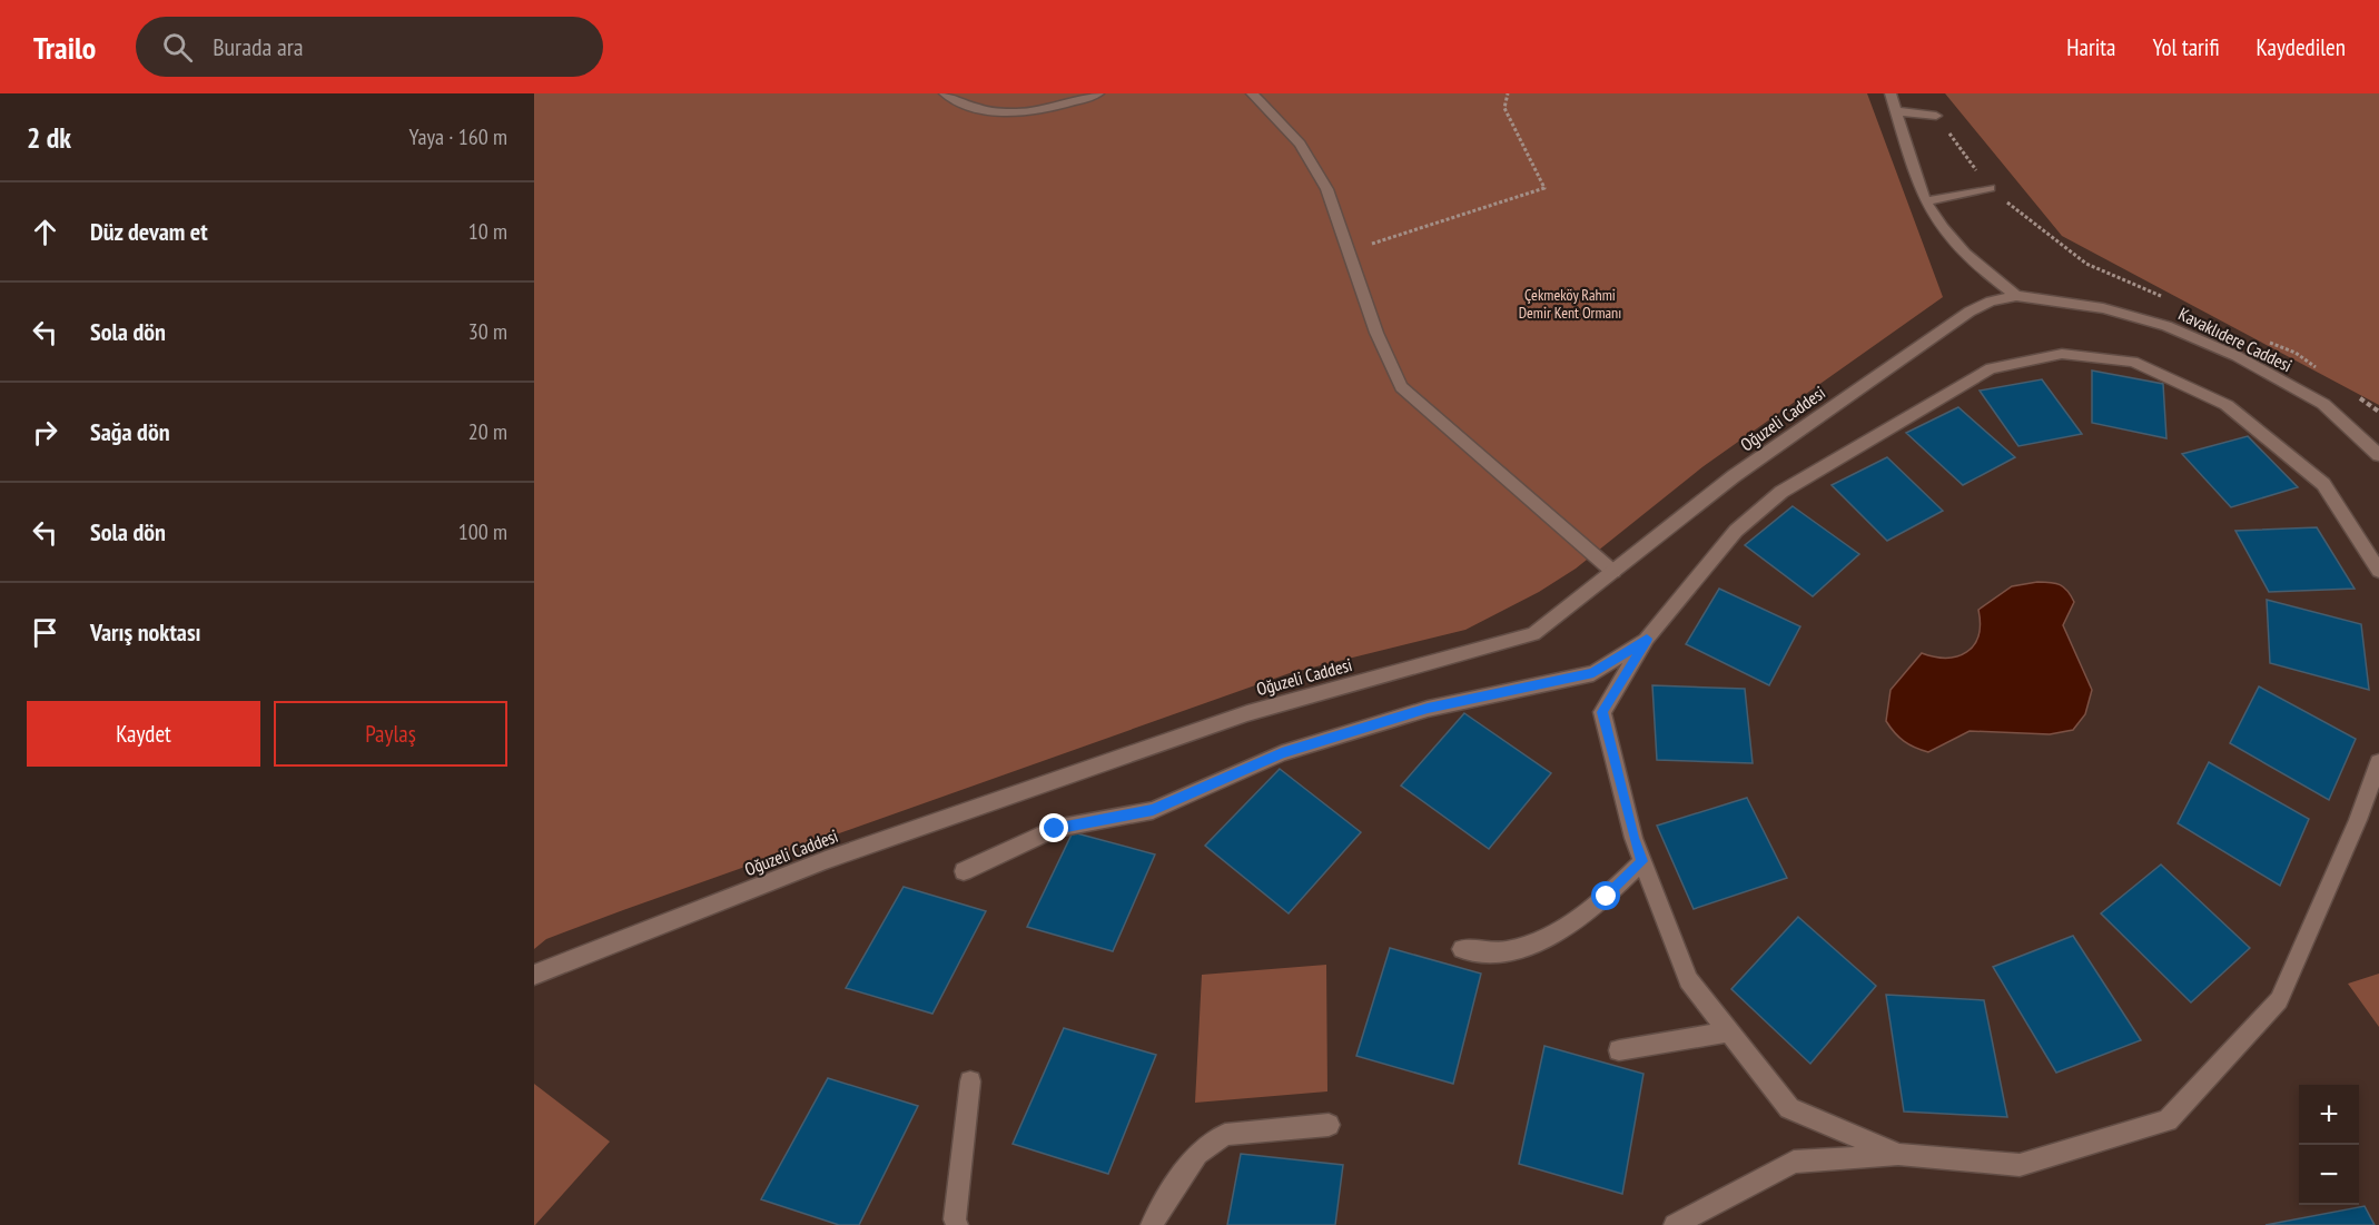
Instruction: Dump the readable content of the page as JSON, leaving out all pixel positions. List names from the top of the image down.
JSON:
{
  "streets": {
    "street": ["Kavaklıdere Caddesi", "Oğuzeli Caddesi"]
  },
  "crossings": [
    ["Kavaklıdere Caddesi", "Oğuzeli Caddesi"]
  ],
  "parks": ["Çekmeköy Rahmi Demir Kent Ormanı"],
  "page": {
    "header": "Trailo",
    "search": "Burada ara",
    "nav": ["Harita", "Yol tarifi", "Kaydedilen"],
    "heading": ["2 dk", "Yaya · 160 m"],
    "list": [
      ["Düz devam et", "10 m"],
      ["Sola dön", "30 m"],
      ["Sağa dön", "20 m"],
      ["Sola dön", "100 m"],
      "Varış noktası"
    ],
    "buttons": ["Kaydet", "Paylaş"],
    "map_buttons": ["+", "−"]
  }
}
